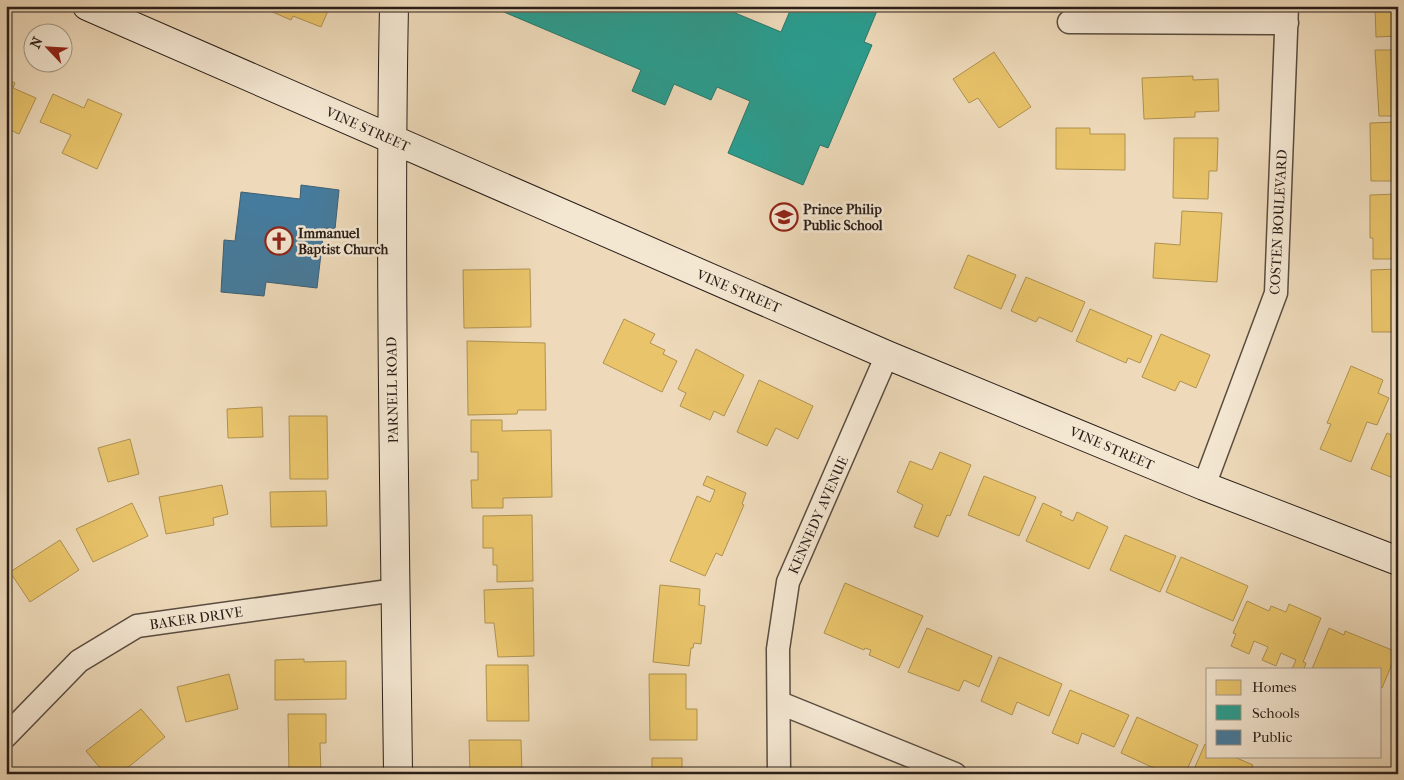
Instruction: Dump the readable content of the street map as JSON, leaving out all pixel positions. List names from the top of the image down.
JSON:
{
  "streets": {
    "street": [
      "VINE STREET",
      "COSTEN BOULEVARD",
      "PARNELL ROAD",
      "KENNEDY AVENUE",
      "BAKER DRIVE"
    ]
  },
  "crossings": [
    ["VINE STREET", "COSTEN BOULEVARD"],
    ["VINE STREET", "PARNELL ROAD"],
    ["VINE STREET", "KENNEDY AVENUE"],
    ["PARNELL ROAD", "BAKER DRIVE"]
  ],
  "places": {
    "school or university": ["Prince Philip Public School"],
    "church": ["Immanuel Baptist Church"]
  },
  "legend": ["Homes", "Schools", "Public"],
  "north": "top left"
}
